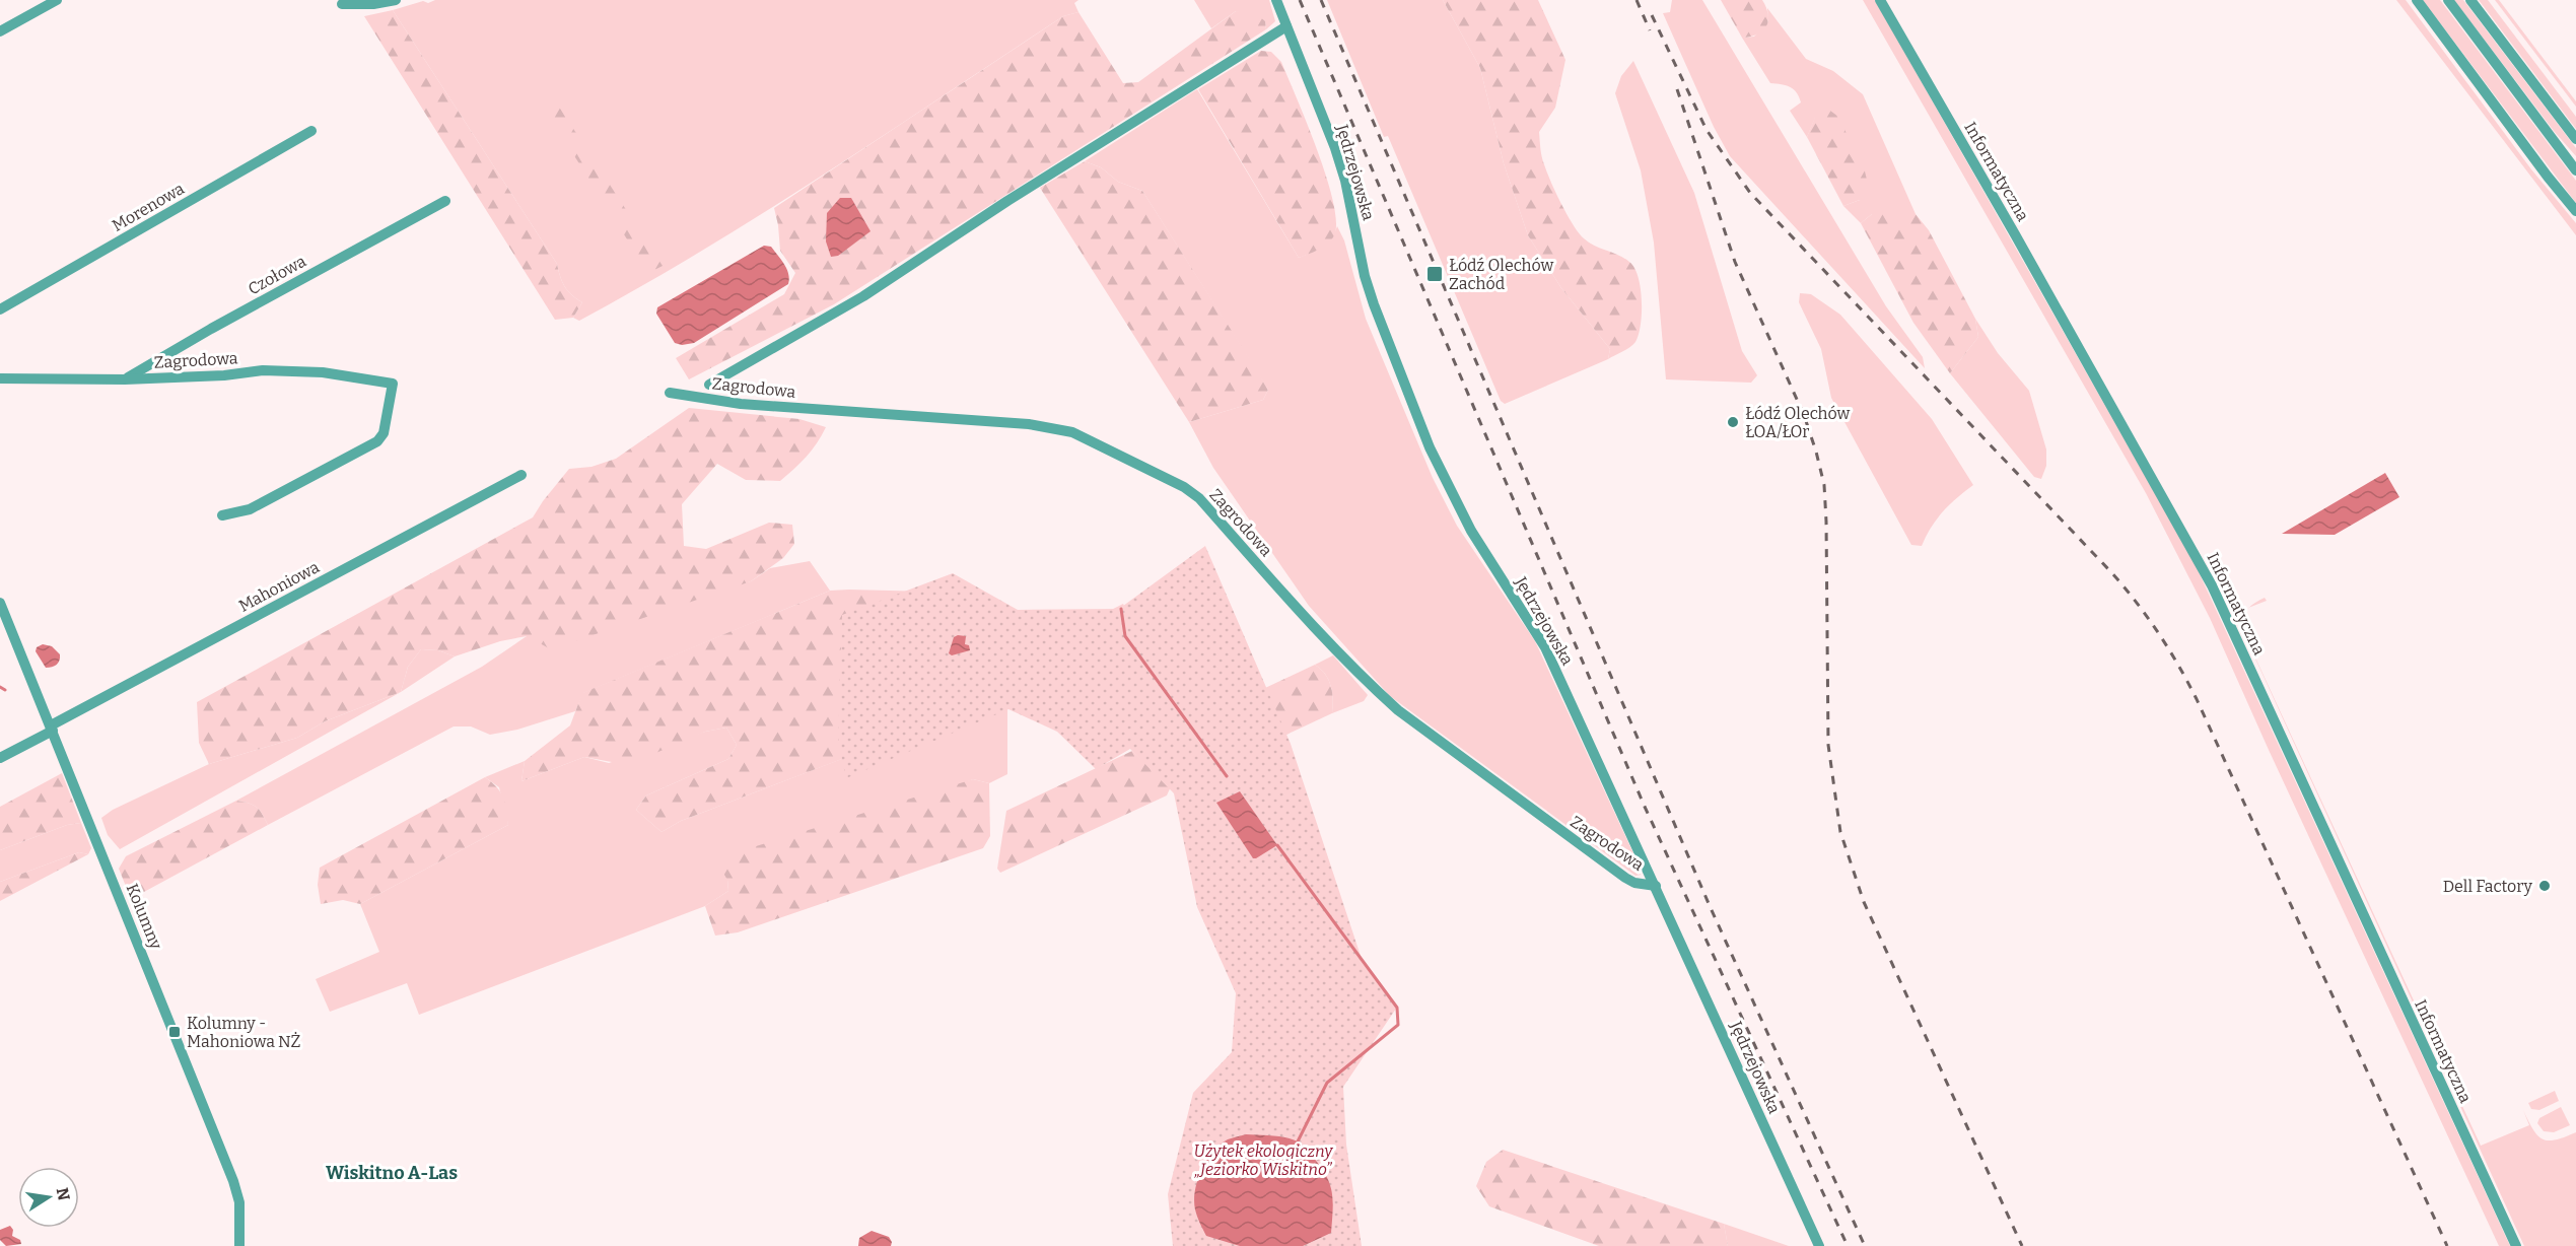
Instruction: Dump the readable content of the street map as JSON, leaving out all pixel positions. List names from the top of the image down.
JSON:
{
  "streets": {
    "street": [
      "Informatyczna",
      "Jędrzejowska",
      "Morenowa",
      "Czołowa",
      "Zagrodowa",
      "Mahoniowa",
      "Kolumny"
    ]
  },
  "crossings": [
    ["Jędrzejowska", "Zagrodowa"],
    ["Czołowa", "Zagrodowa"],
    ["Mahoniowa", "Kolumny"]
  ],
  "districts": ["Wiskitno A-Las"],
  "parks": ["Użytek ekologiczny „Jeziorko Wiskitno”"],
  "places": {
    "transit": ["Łódź Olechów Zachód", "Kolumny - Mahoniowa NŻ"],
    "other": ["Łódź Olechów ŁOA/ŁOr", "Dell Factory"]
  },
  "north": "right"
}
